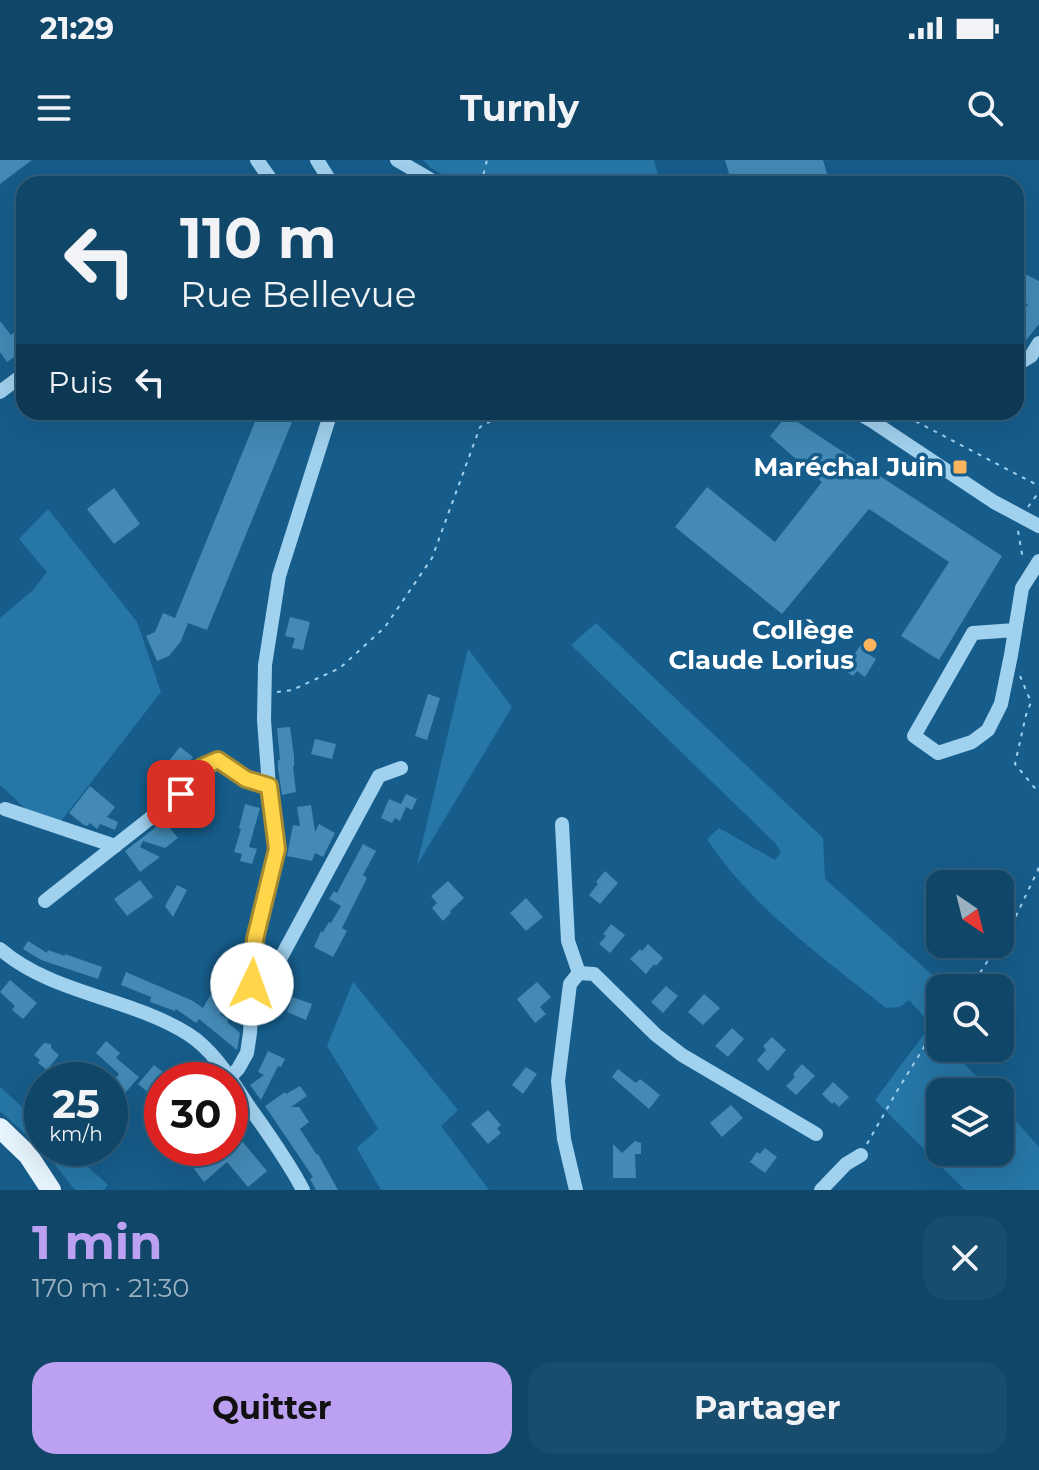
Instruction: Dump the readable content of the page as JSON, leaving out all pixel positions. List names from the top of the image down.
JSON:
{
  "places": {
    "transit": ["Maréchal Juin"],
    "other": ["Collège Claude Lorius"]
  },
  "north": "bottom right",
  "page": {
    "status": "21:29",
    "header": "Turnly",
    "turn": ["110 m", "Rue Bellevue"],
    "then": "Puis",
    "speed": "25 km/h",
    "limit": "30",
    "heading": ["1 min", "170 m · 21:30"],
    "buttons": ["Quitter", "Partager"]
  }
}
